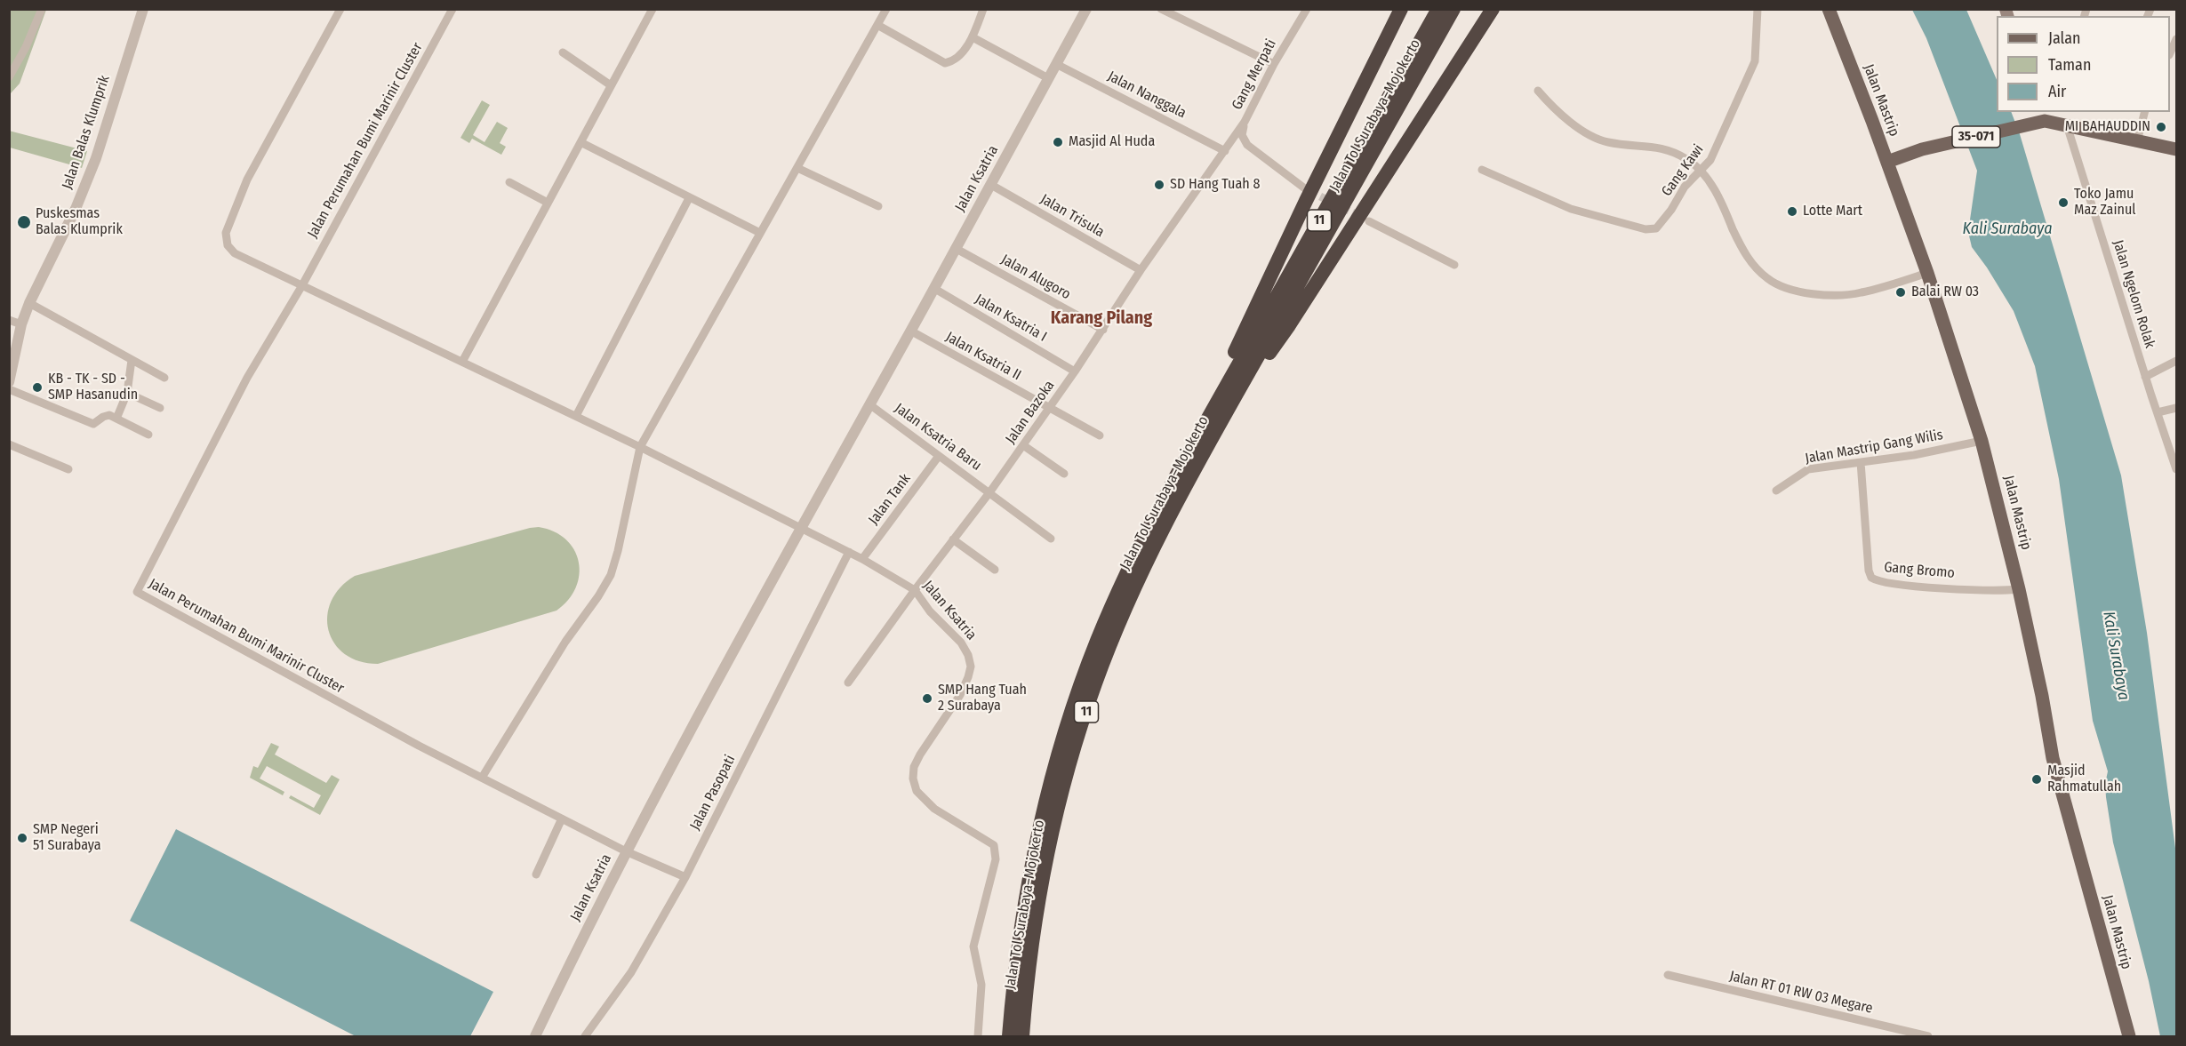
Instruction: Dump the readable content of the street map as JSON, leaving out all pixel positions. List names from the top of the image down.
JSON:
{
  "streets": {
    "highway": ["Jalan Tol Surabaya–Mojokerto", "11"],
    "main road": ["Jalan Mastrip", "35-071"],
    "street": [
      "Gang Merpati",
      "Jalan Nanggala",
      "Jalan Balas Klumprik",
      "Jalan Perumahan Bumi Marinir Cluster",
      "Gang Kawi",
      "Jalan Ksatria",
      "Jalan Trisula",
      "Jalan Alugoro",
      "Jalan Ngelom Rolak",
      "Jalan Ksatria I",
      "Jalan Ksatria II",
      "Jalan Bazoka",
      "Jalan Ksatria Baru",
      "Jalan Mastrip Gang Wilis",
      "Jalan Tank",
      "Gang Bromo",
      "Jalan Pasopati",
      "Jalan RT 01 RW 03 Megare"
    ]
  },
  "crossings": [
    ["Gang Merpati", "Jalan Nanggala"],
    ["Gang Merpati", "Jalan Bazoka"],
    ["Jalan Nanggala", "Jalan Ksatria"],
    ["Jalan Nanggala", "Jalan Bazoka"],
    ["Jalan Mastrip", "35-071"],
    ["Jalan Mastrip", "Jalan Mastrip Gang Wilis"],
    ["Jalan Mastrip", "Gang Bromo"],
    ["35-071", "Jalan Ngelom Rolak"],
    ["Jalan Perumahan Bumi Marinir Cluster", "Jalan Ksatria"],
    ["Jalan Perumahan Bumi Marinir Cluster", "Jalan Pasopati"],
    ["Jalan Ksatria", "Jalan Trisula"],
    ["Jalan Ksatria", "Jalan Alugoro"],
    ["Jalan Ksatria", "Jalan Ksatria I"],
    ["Jalan Ksatria", "Jalan Ksatria II"],
    ["Jalan Ksatria", "Jalan Bazoka"],
    ["Jalan Ksatria", "Jalan Ksatria Baru"],
    ["Jalan Ksatria", "Jalan Tank"],
    ["Jalan Ksatria", "Jalan Pasopati"],
    ["Jalan Trisula", "Jalan Bazoka"],
    ["Jalan Alugoro", "Jalan Bazoka"],
    ["Jalan Ksatria I", "Jalan Bazoka"],
    ["Jalan Ksatria II", "Jalan Bazoka"],
    ["Jalan Bazoka", "Jalan Ksatria Baru"],
    ["Jalan Ksatria Baru", "Jalan Tank"],
    ["Jalan Mastrip Gang Wilis", "Gang Bromo"]
  ],
  "districts": ["Karang Pilang"],
  "water": ["Kali Surabaya"],
  "places": [
    "MI BAHAUDDIN",
    "Masjid Al Huda",
    "SD Hang Tuah 8",
    "Toko Jamu Maz Zainul",
    "Lotte Mart",
    "Puskesmas Balas Klumprik",
    "Balai RW 03",
    "KB - TK - SD - SMP Hasanudin",
    "SMP Hang Tuah 2 Surabaya",
    "Masjid Rahmatullah",
    "SMP Negeri 51 Surabaya"
  ],
  "legend": ["Jalan", "Taman", "Air"]
}
